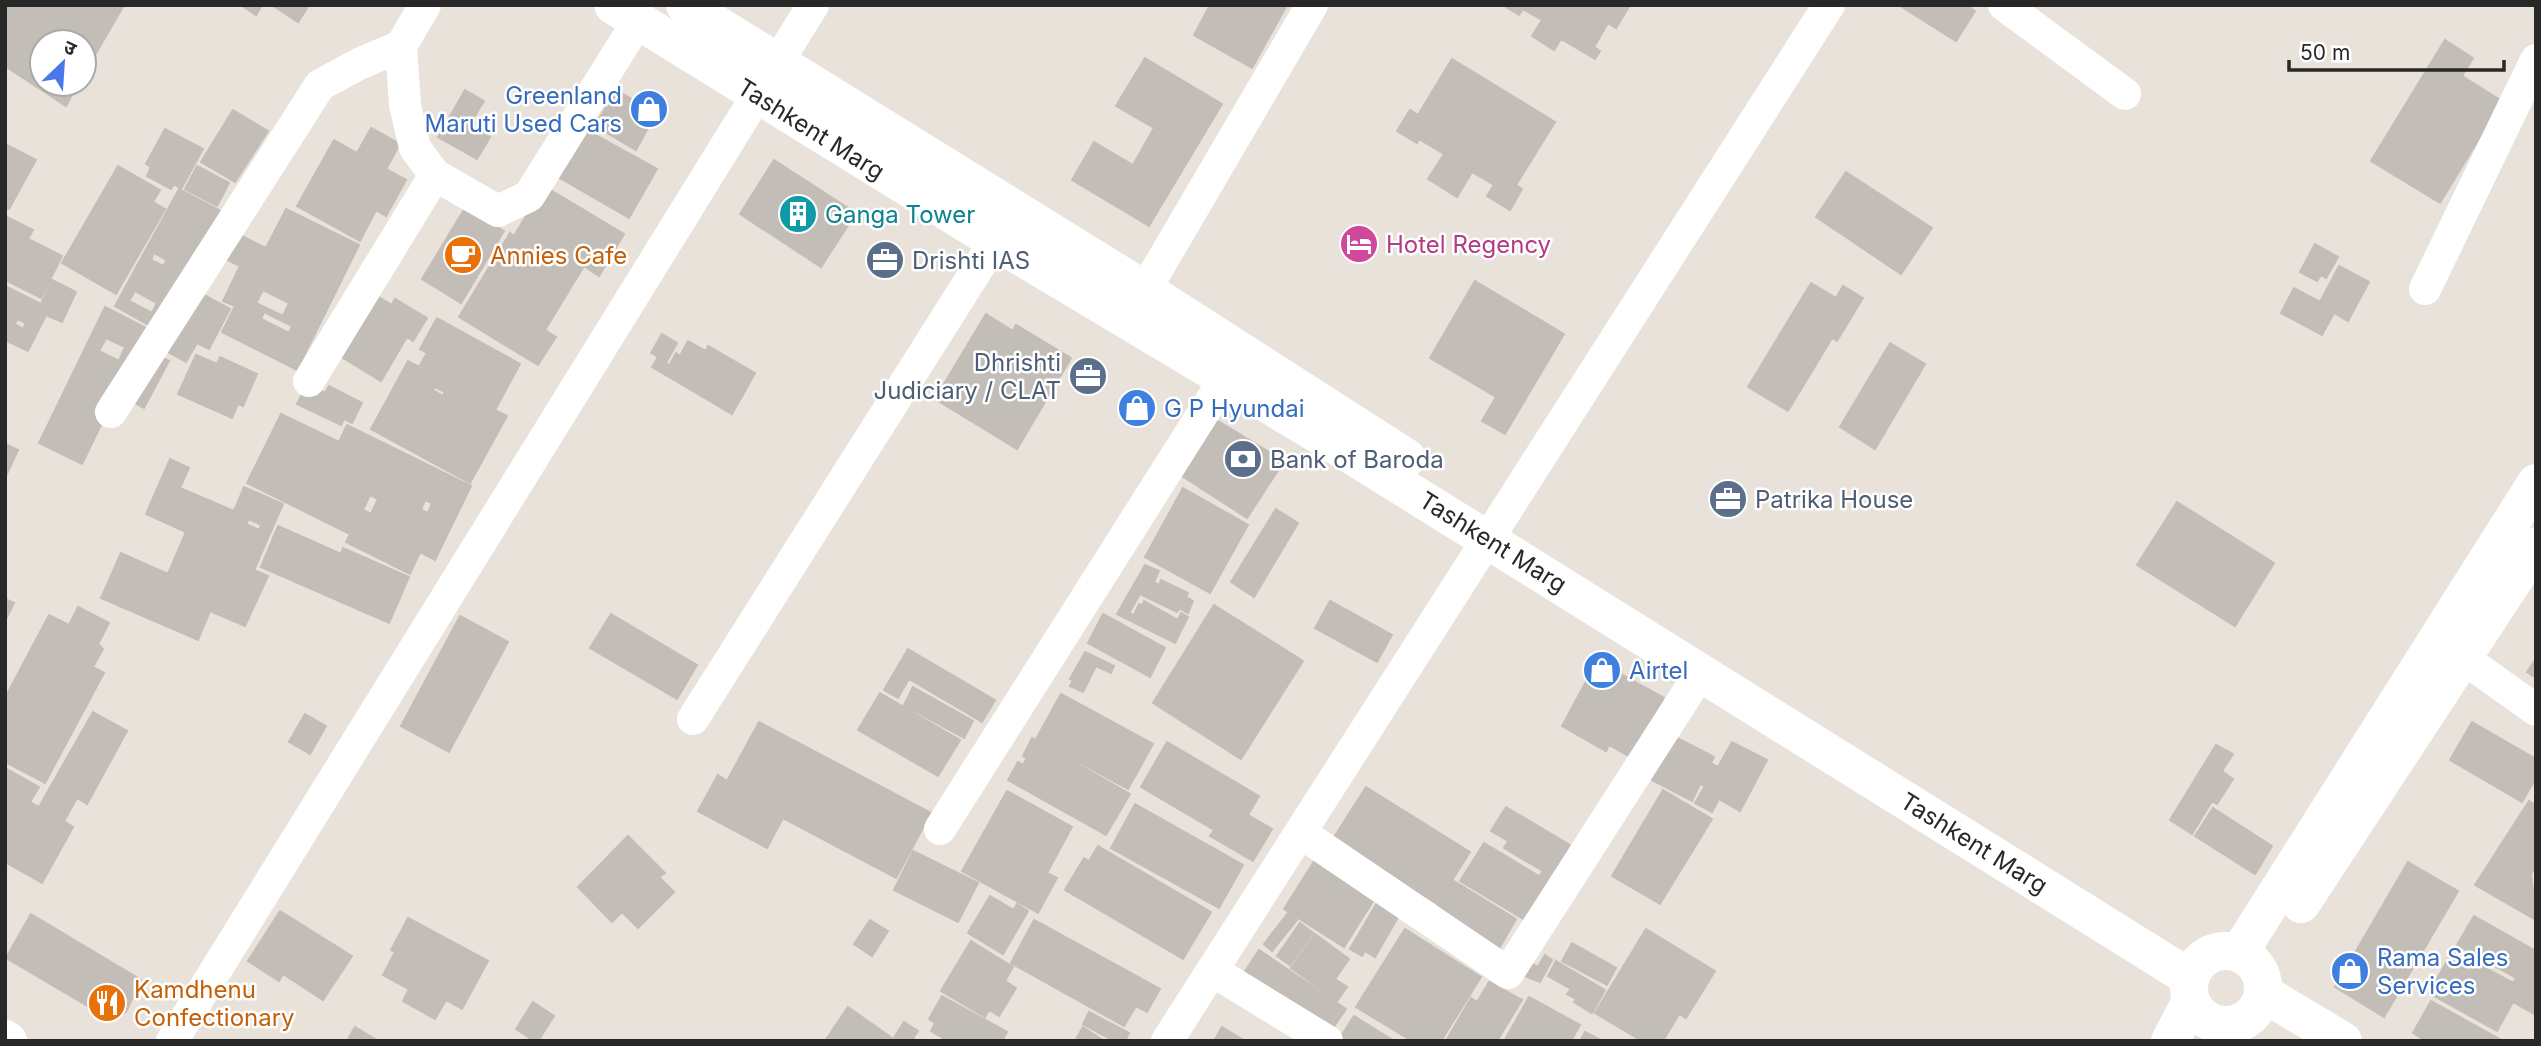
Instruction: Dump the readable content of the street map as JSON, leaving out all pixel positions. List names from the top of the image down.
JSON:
{
  "streets": {
    "street": ["Tashkent Marg"]
  },
  "places": {
    "shop": [
      "Greenland Maruti Used Cars",
      "G P Hyundai",
      "Airtel",
      "Rama Sales Services"
    ],
    "building": ["Ganga Tower"],
    "hotel": ["Hotel Regency"],
    "cafe": ["Annies Cafe"],
    "office": ["Drishti IAS", "Dhrishti Judiciary / CLAT", "Patrika House"],
    "bank": ["Bank of Baroda"],
    "restaurant": ["Kamdhenu Confectionary"]
  },
  "scale_bar": "50 m",
  "north": "top right"
}
